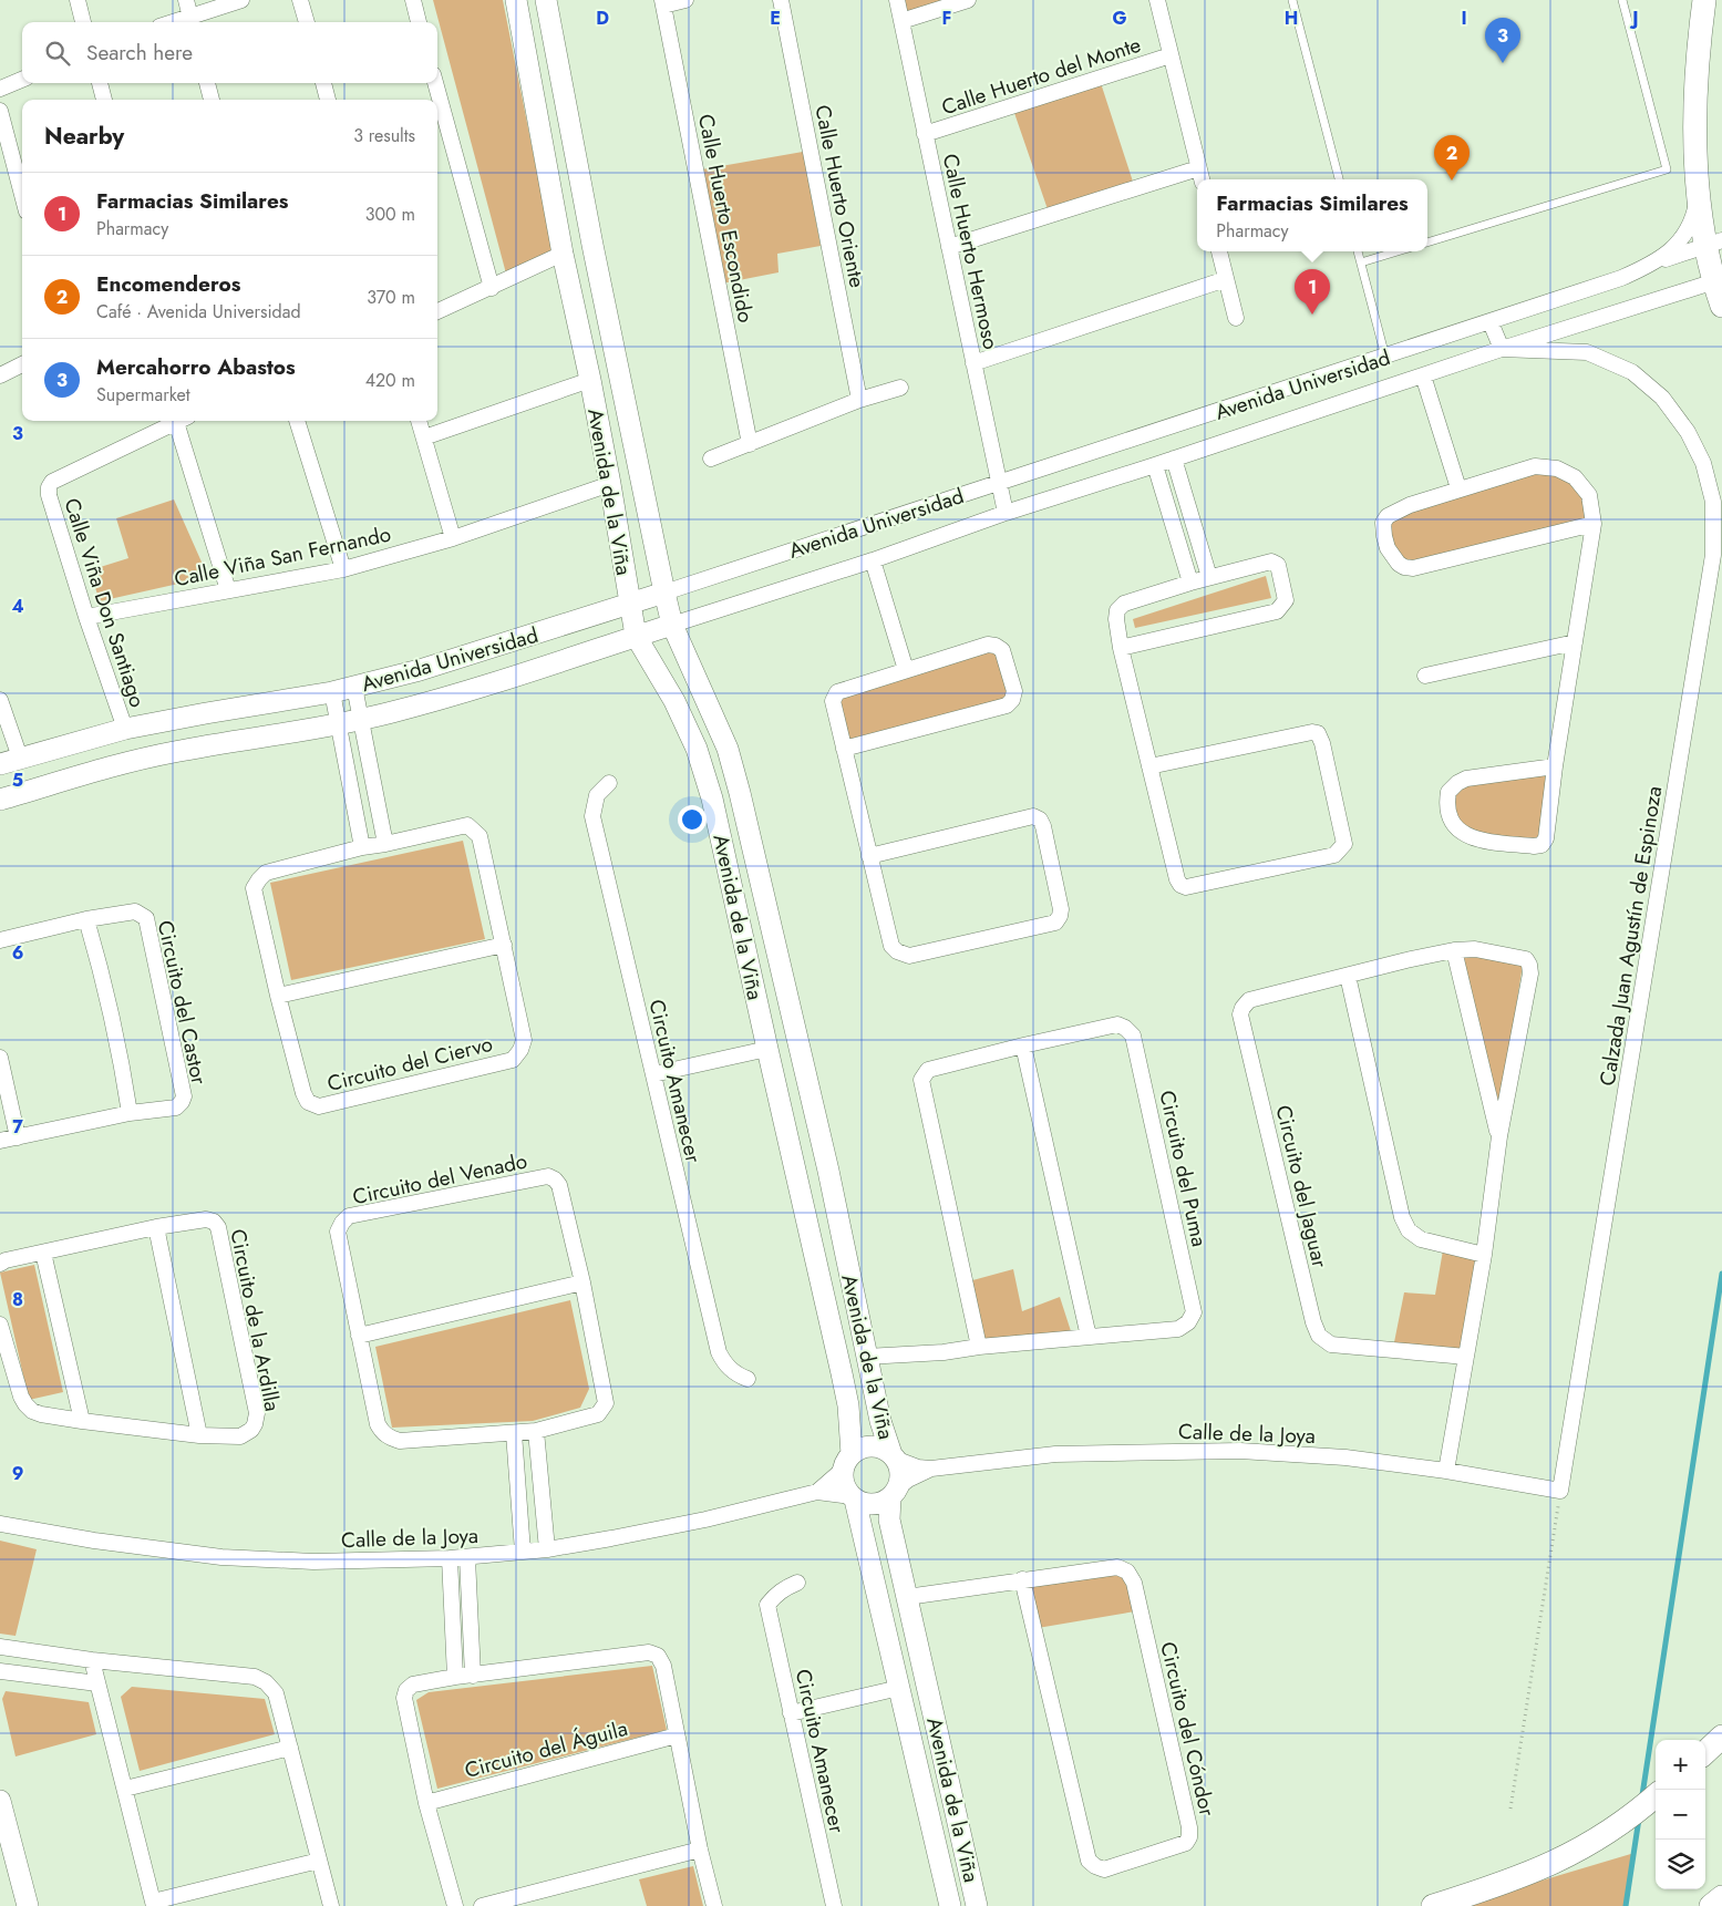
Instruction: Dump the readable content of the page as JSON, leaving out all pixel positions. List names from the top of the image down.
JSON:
{
  "streets": {
    "street": [
      "Calle Huerto del Monte",
      "Calle Huerto Oriente",
      "Calle Huerto Escondido",
      "Calle Huerto Hermoso",
      "Avenida Universidad",
      "Avenida de la Viña",
      "Calle Viña San Fernando",
      "Calle Viña Don Santiago",
      "Calzada Juan Agustín de Espinoza",
      "Circuito del Castor",
      "Circuito del Ciervo",
      "Circuito Amanecer",
      "Circuito del Puma",
      "Circuito del Venado",
      "Circuito del Jaguar",
      "Circuito de la Ardilla",
      "Calle de la Joya",
      "Circuito del Cóndor",
      "Circuito del Águila"
    ]
  },
  "crossings": [
    ["Calle Huerto del Monte", "Calle Huerto Hermoso"],
    ["Calle Huerto Hermoso", "Avenida Universidad"],
    ["Avenida Universidad", "Avenida de la Viña"],
    ["Avenida Universidad", "Calle Viña Don Santiago"],
    ["Avenida Universidad", "Calzada Juan Agustín de Espinoza"],
    ["Avenida de la Viña", "Calle Viña San Fernando"],
    ["Avenida de la Viña", "Circuito del Puma"],
    ["Avenida de la Viña", "Calle de la Joya"],
    ["Avenida de la Viña", "Circuito del Cóndor"],
    ["Calle Viña San Fernando", "Calle Viña Don Santiago"],
    ["Calzada Juan Agustín de Espinoza", "Calle de la Joya"],
    ["Circuito del Jaguar", "Calle de la Joya"]
  ],
  "page": {
    "pins": ["3", "2", "1"],
    "search": "Search here",
    "heading": ["Nearby", "3 results"],
    "list": [
      {
        "mark": "1",
        "name": "Farmacias Similares",
        "note": "Pharmacy",
        "value": "300 m"
      },
      {
        "mark": "2",
        "name": "Encomenderos",
        "note": "Café · Avenida Universidad",
        "value": "370 m"
      },
      {
        "mark": "3",
        "name": "Mercahorro Abastos",
        "note": "Supermarket",
        "value": "420 m"
      }
    ],
    "popup": ["Farmacias Similares", "Pharmacy"],
    "map_buttons": ["+", "−"]
  },
  "grid": {
    "columns": [
      "D",
      "E",
      "F",
      "G",
      "H",
      "I",
      "J"
    ],
    "rows": [
      "3",
      "4",
      "5",
      "6",
      "7",
      "8",
      "9"
    ]
  }
}
